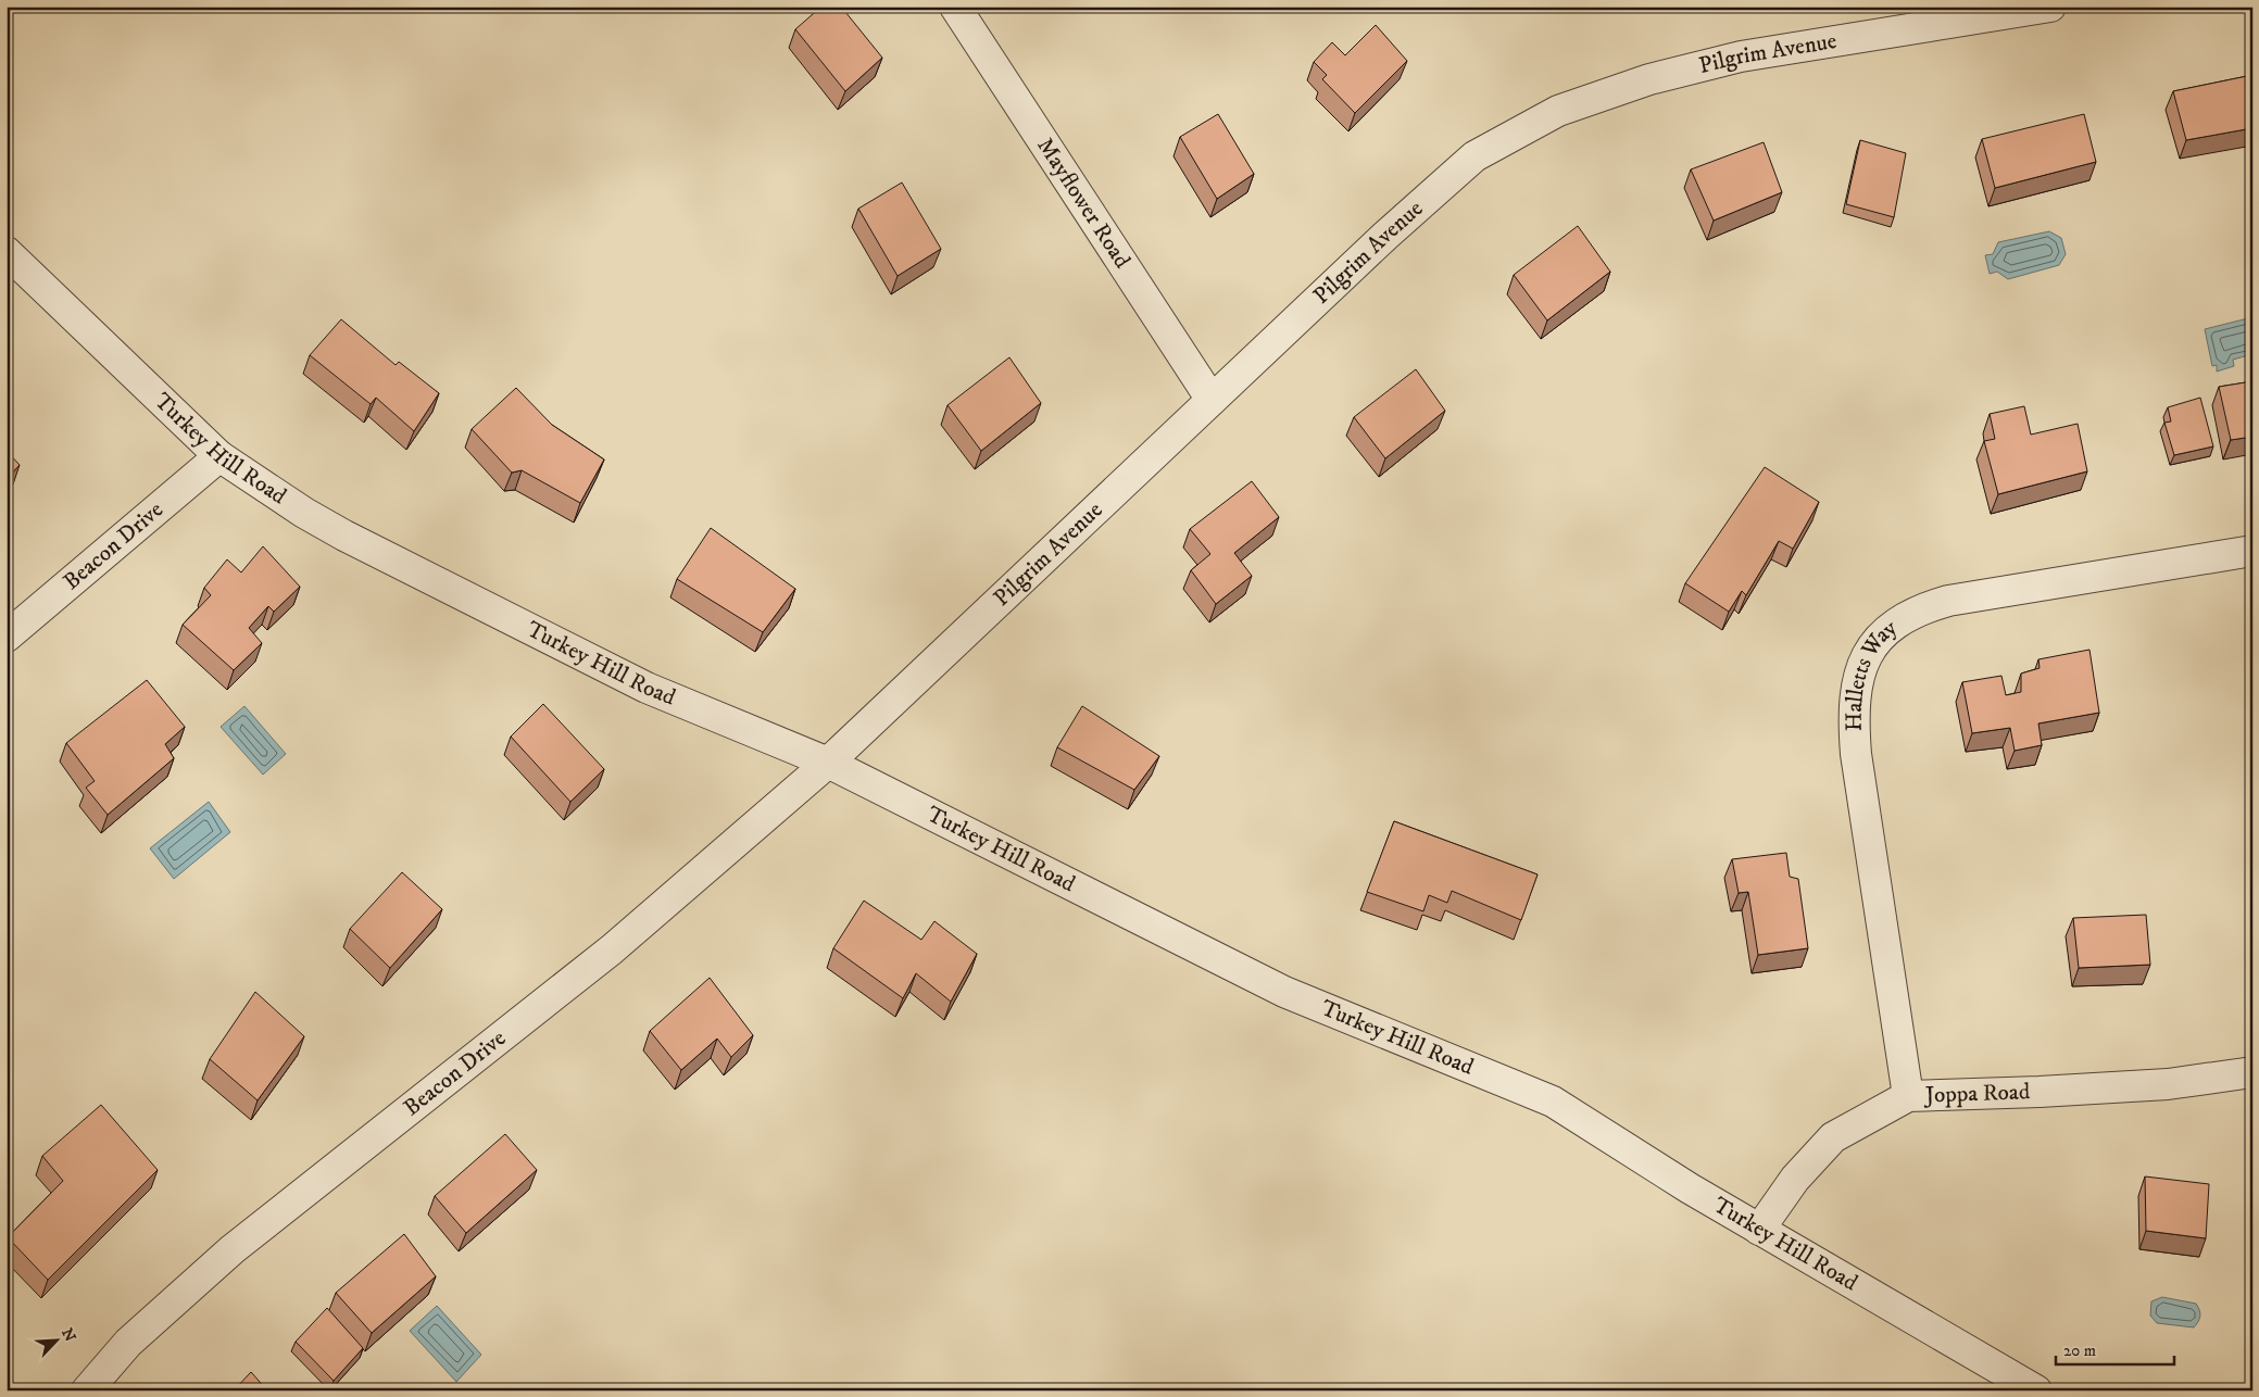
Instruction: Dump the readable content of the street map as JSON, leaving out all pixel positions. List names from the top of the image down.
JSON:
{
  "streets": {
    "street": [
      "Pilgrim Avenue",
      "Mayflower Road",
      "Turkey Hill Road",
      "Beacon Drive",
      "Halletts Way",
      "Joppa Road"
    ]
  },
  "crossings": [
    ["Pilgrim Avenue", "Mayflower Road"],
    ["Pilgrim Avenue", "Turkey Hill Road"],
    ["Pilgrim Avenue", "Beacon Drive"],
    ["Turkey Hill Road", "Beacon Drive"],
    ["Turkey Hill Road", "Joppa Road"],
    ["Halletts Way", "Joppa Road"]
  ],
  "scale_bar": "20 m",
  "north": "top right"
}
